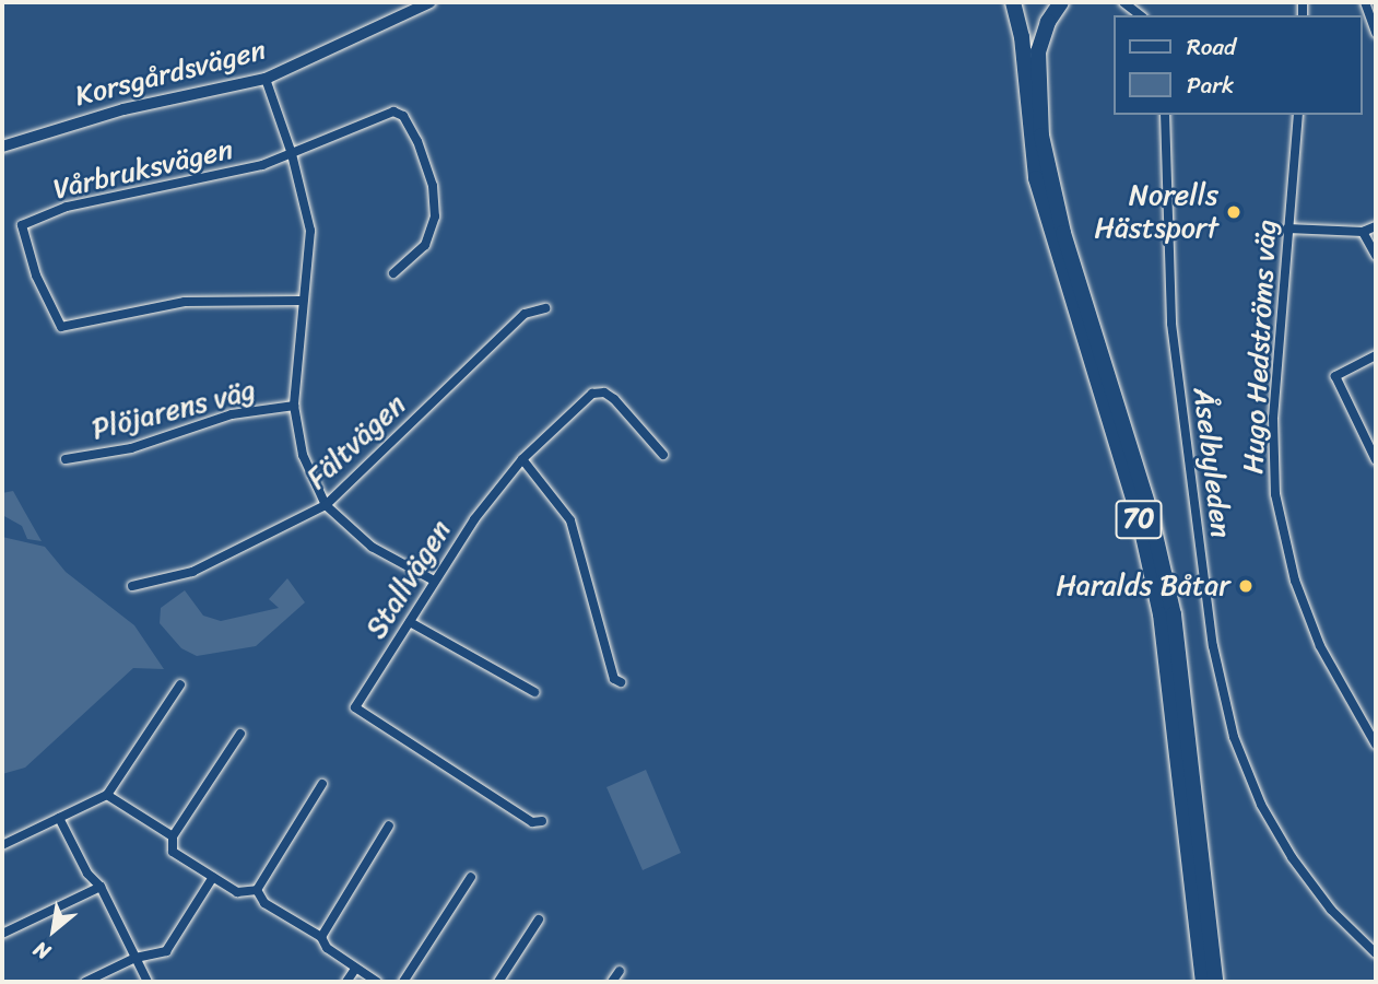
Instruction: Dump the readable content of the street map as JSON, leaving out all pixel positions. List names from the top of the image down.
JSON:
{
  "streets": {
    "highway": ["70"],
    "street": [
      "Korsgårdsvägen",
      "Vårbruksvägen",
      "Hugo Hedströms väg",
      "Plöjarens väg",
      "Fältvägen",
      "Åselbyleden",
      "Stallvägen"
    ]
  },
  "places": ["Norells Hästsport", "Haralds Båtar"],
  "legend": ["Road", "Park"],
  "north": "bottom left"
}
